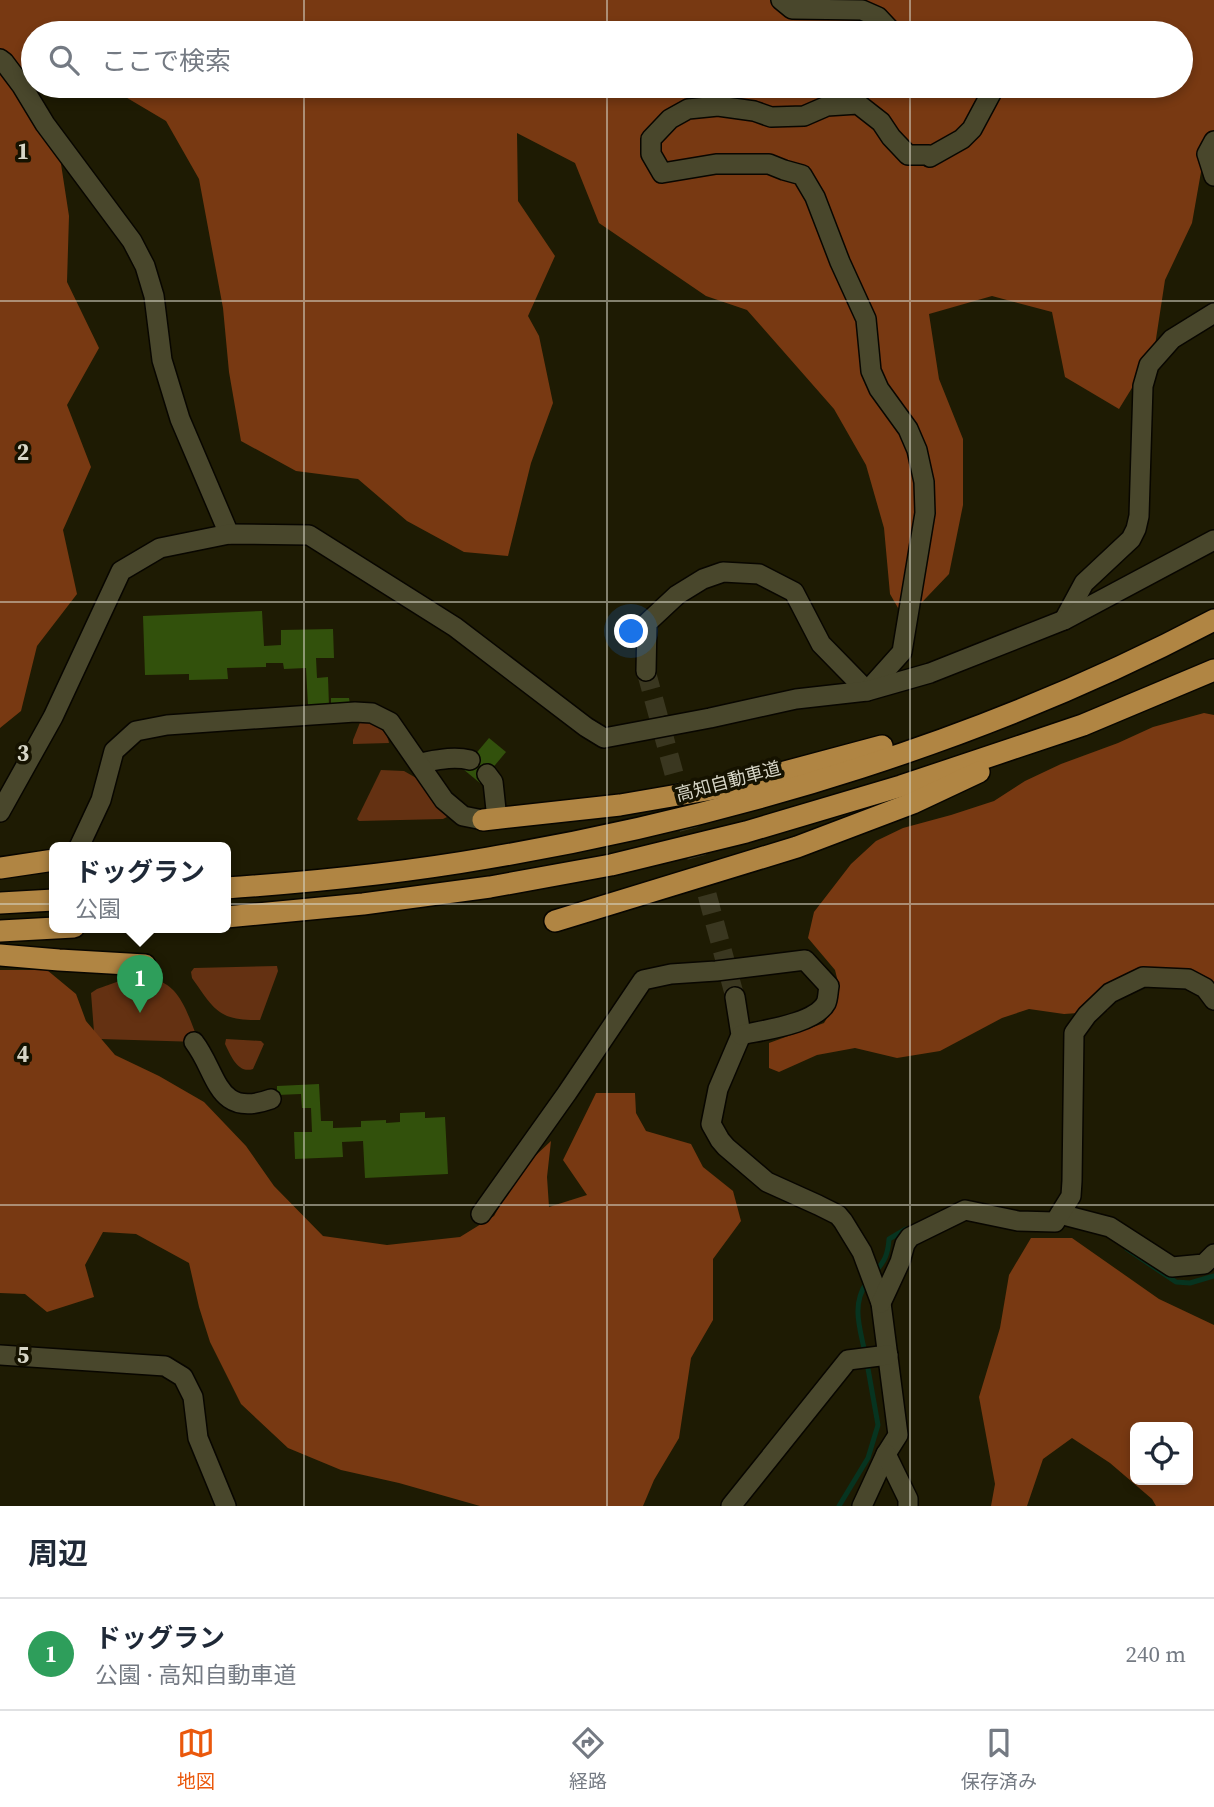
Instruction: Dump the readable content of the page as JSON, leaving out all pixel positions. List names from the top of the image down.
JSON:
{
  "streets": {
    "highway": ["高知自動車道"]
  },
  "page": {
    "search": "ここで検索",
    "popup": ["ドッグラン", "公園"],
    "pins": "1",
    "heading": "周辺",
    "list": [
      {
        "mark": "1",
        "name": "ドッグラン",
        "note": "公園 · 高知自動車道",
        "value": "240 m"
      }
    ],
    "nav": ["地図", "経路", "保存済み"]
  },
  "grid": {
    "rows": [
      "1",
      "2",
      "3",
      "4",
      "5"
    ]
  }
}
